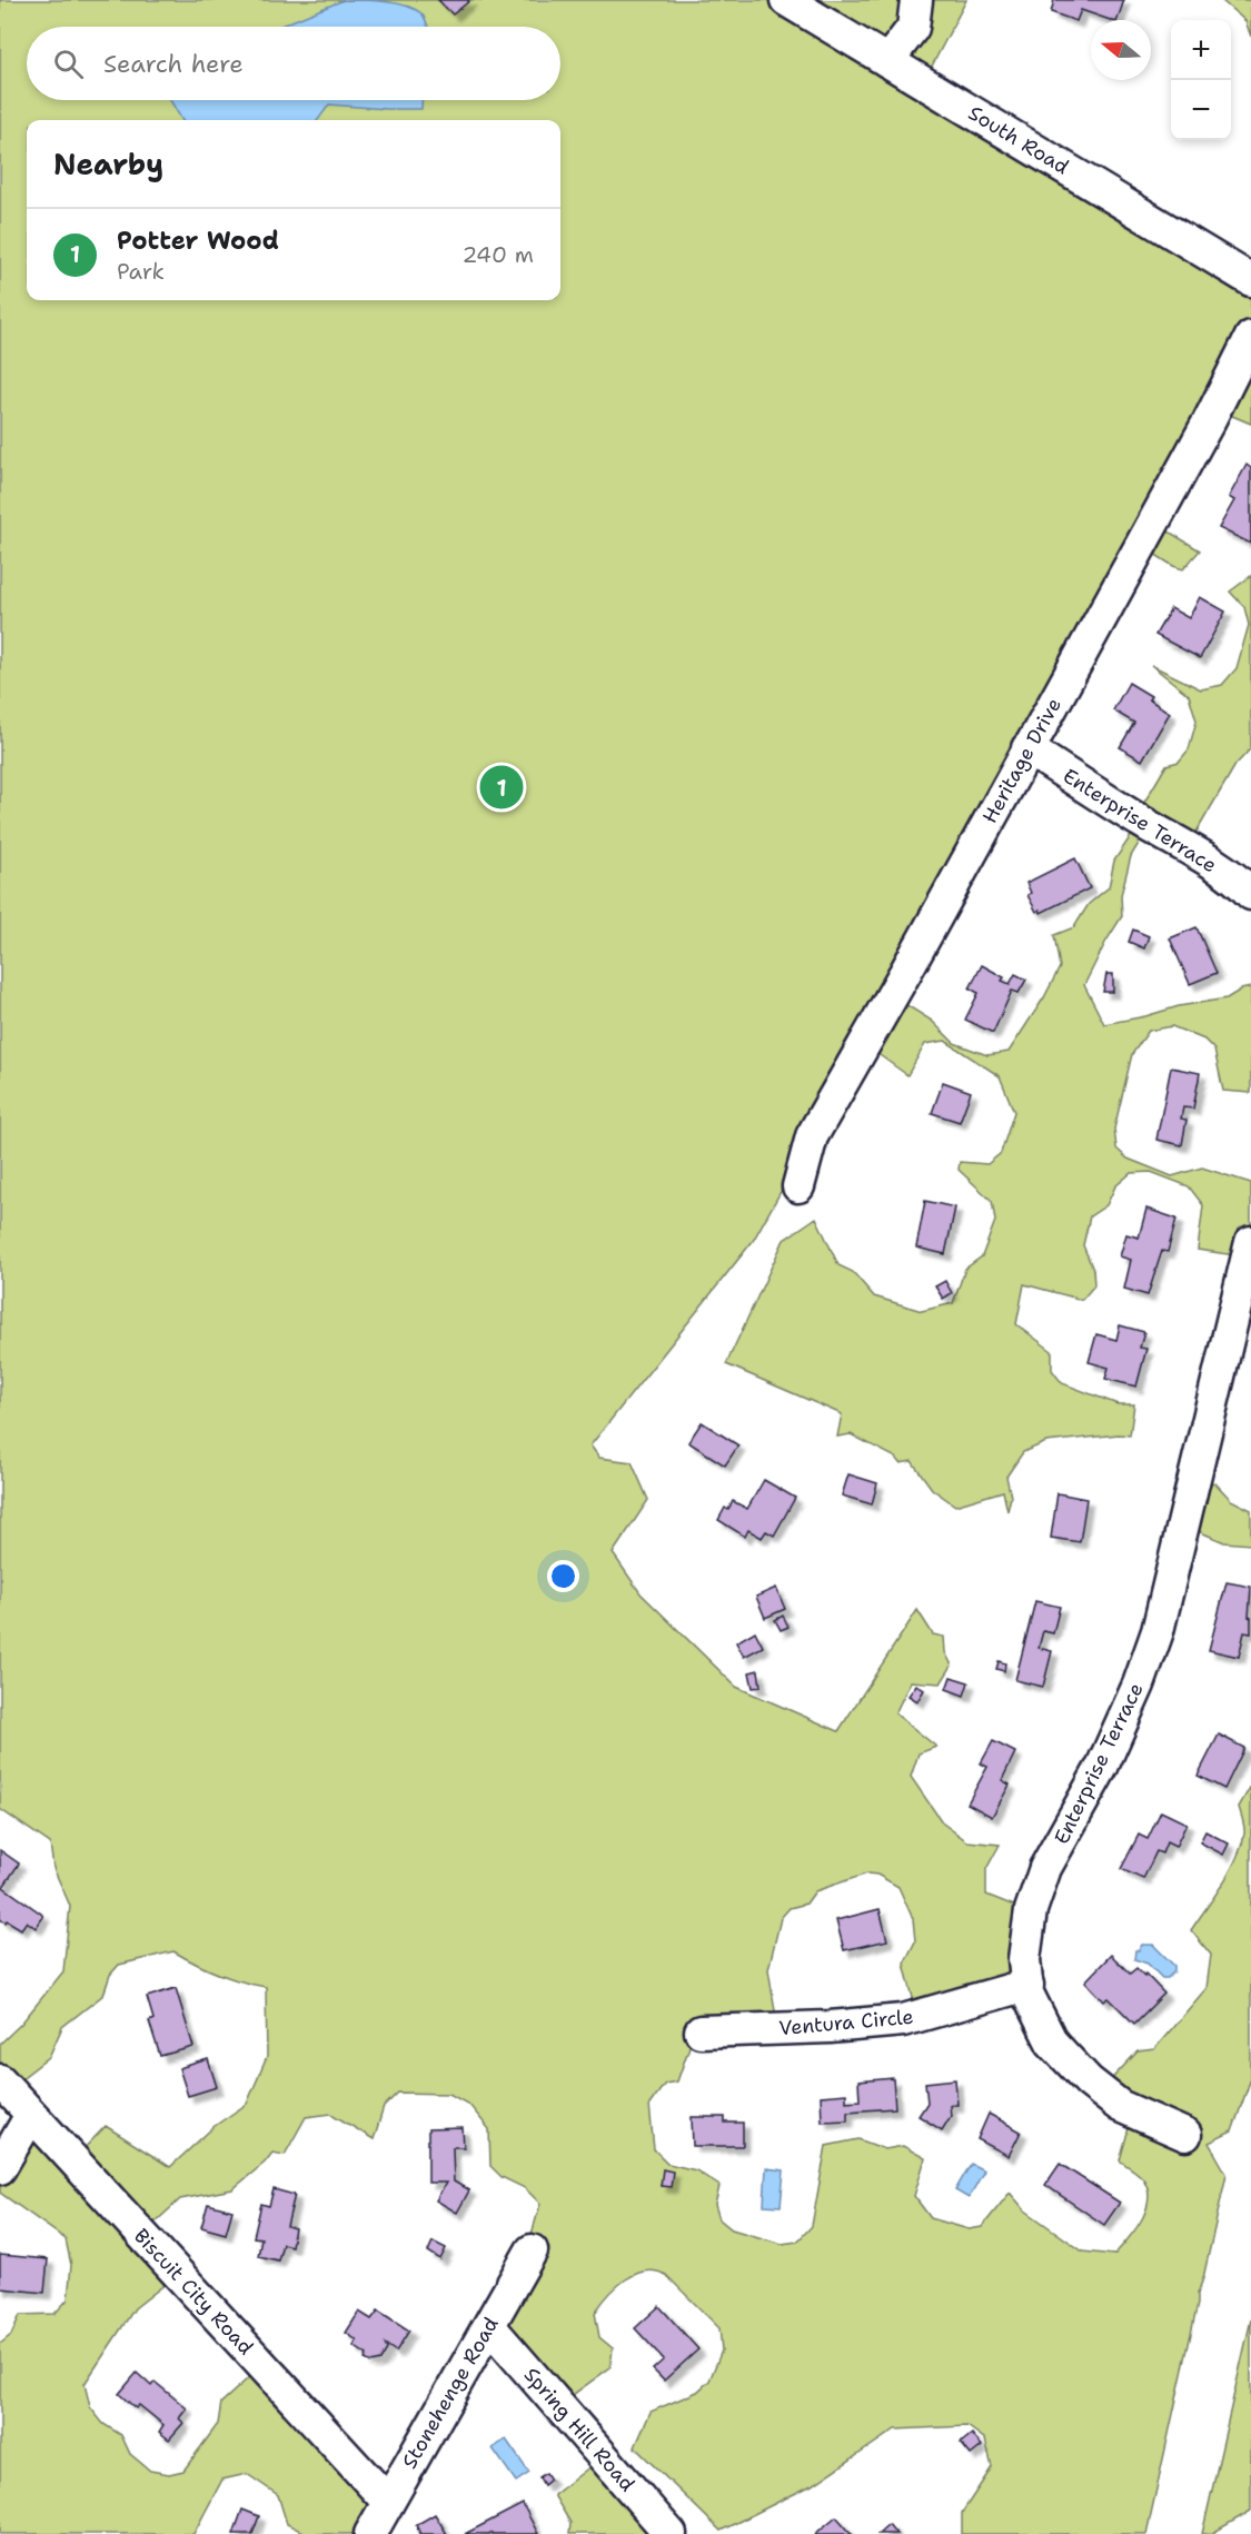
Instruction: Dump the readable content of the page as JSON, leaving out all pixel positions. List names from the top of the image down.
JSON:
{
  "streets": {
    "street": [
      "South Road",
      "Heritage Drive",
      "Enterprise Terrace",
      "Ventura Circle",
      "Biscuit City Road",
      "Stonehenge Road",
      "Spring Hill Road"
    ]
  },
  "crossings": [
    ["Heritage Drive", "Enterprise Terrace"],
    ["Enterprise Terrace", "Ventura Circle"],
    ["Biscuit City Road", "Stonehenge Road"],
    ["Stonehenge Road", "Spring Hill Road"]
  ],
  "north": "left",
  "page": {
    "map_buttons": ["+", "−"],
    "search": "Search here",
    "heading": "Nearby",
    "list": [
      {
        "mark": "1",
        "name": "Potter Wood",
        "note": "Park",
        "value": "240 m"
      }
    ],
    "pins": "1"
  }
}
